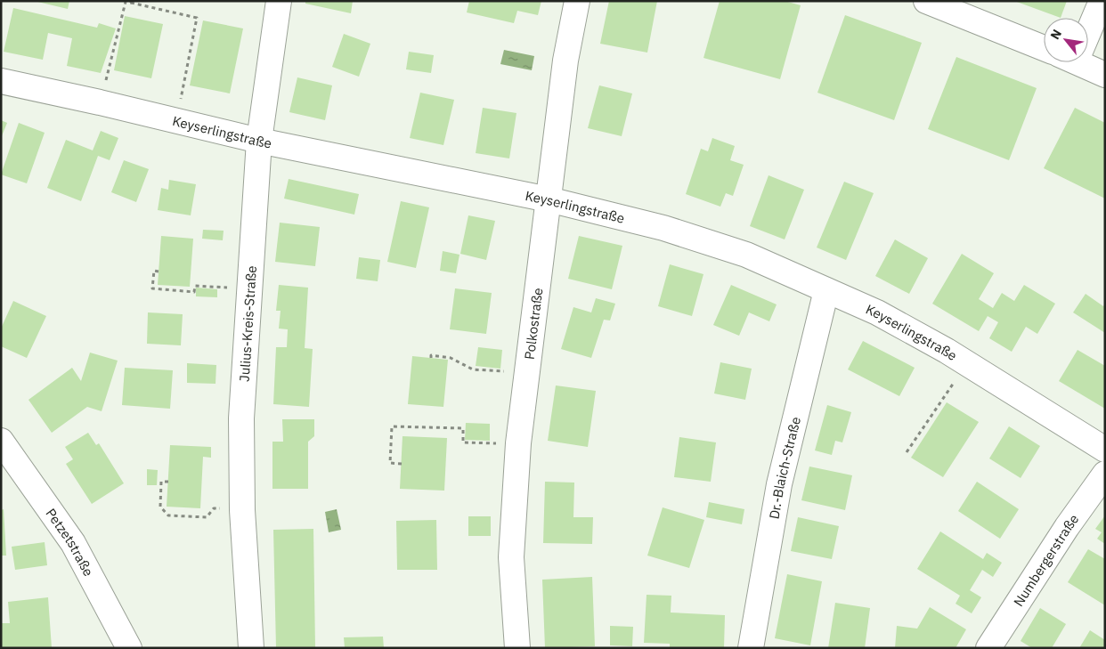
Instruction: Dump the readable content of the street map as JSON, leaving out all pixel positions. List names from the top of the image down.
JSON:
{
  "streets": {
    "street": [
      "Keyserlingstraße",
      "Julius-Kreis-Straße",
      "Polkostraße",
      "Dr.-Blaich-Straße",
      "Petzetstraße",
      "Numbergerstraße"
    ]
  },
  "crossings": [
    ["Keyserlingstraße", "Julius-Kreis-Straße"],
    ["Keyserlingstraße", "Polkostraße"],
    ["Keyserlingstraße", "Dr.-Blaich-Straße"]
  ],
  "north": "top left"
}
